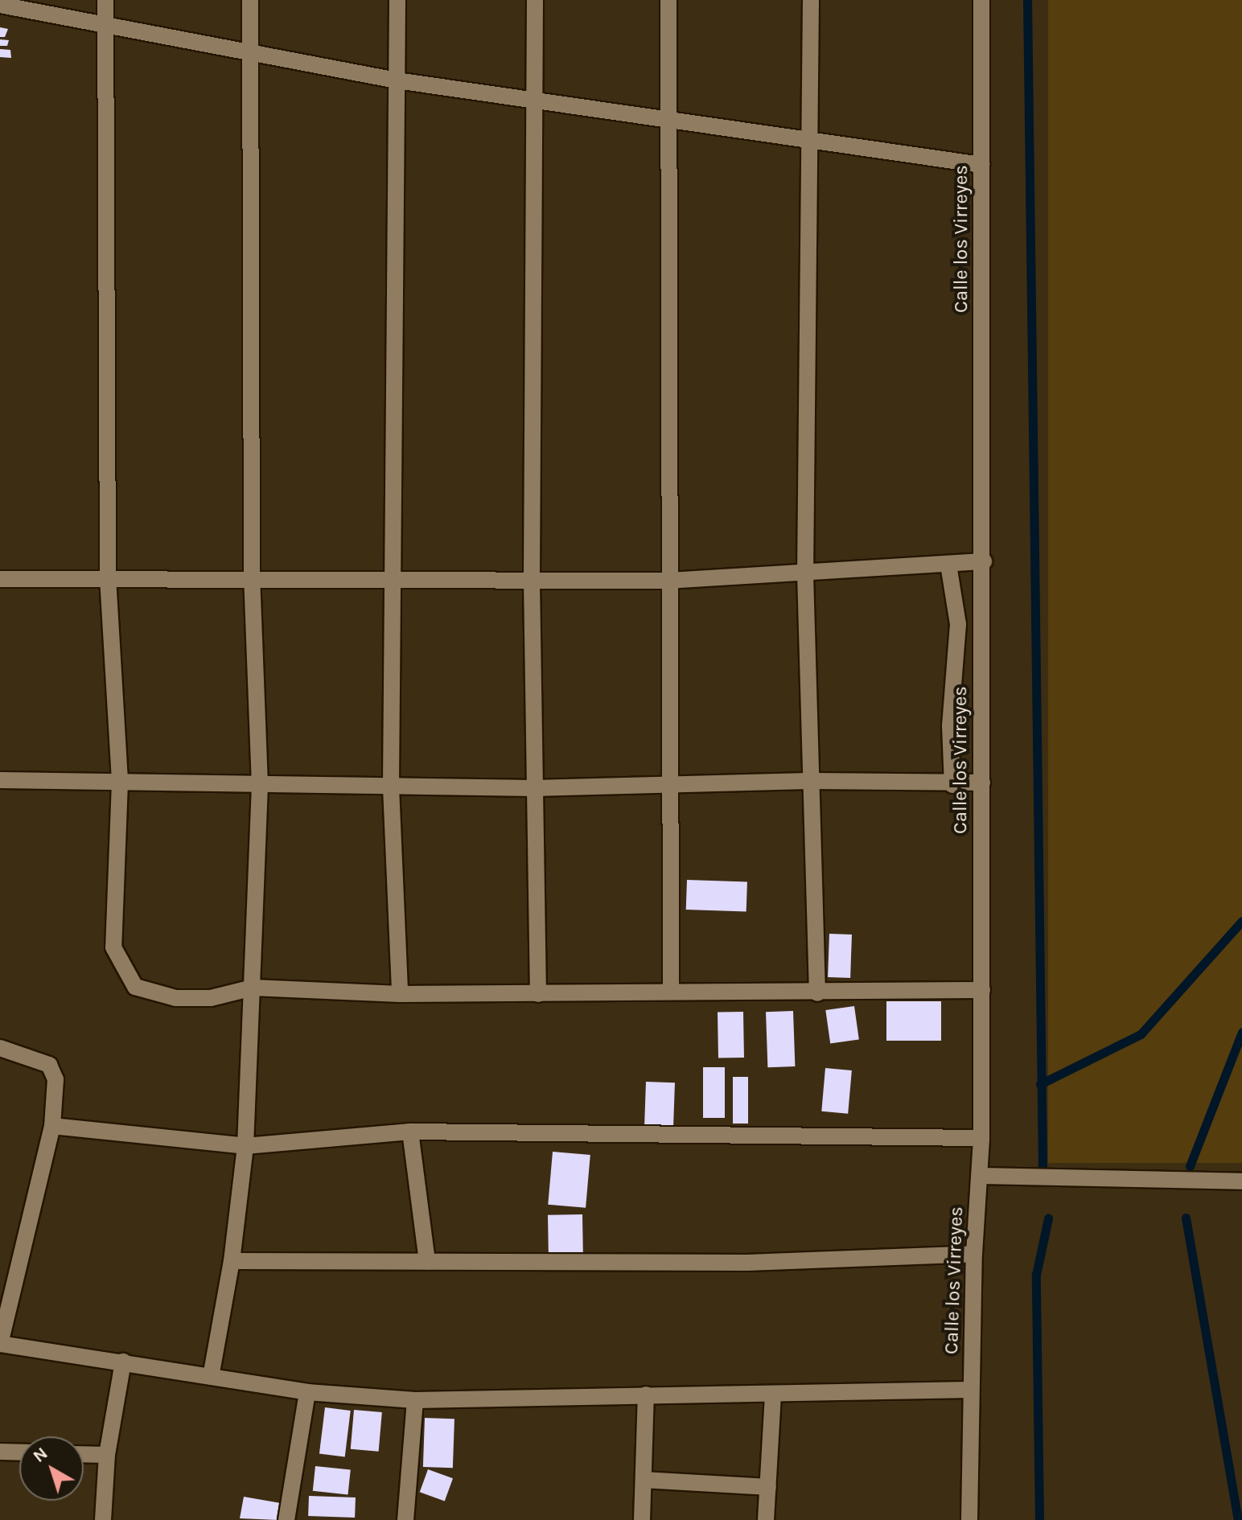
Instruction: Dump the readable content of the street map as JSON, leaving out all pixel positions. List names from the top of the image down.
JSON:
{
  "streets": {
    "street": ["Calle los Virreyes"]
  },
  "north": "top left"
}
